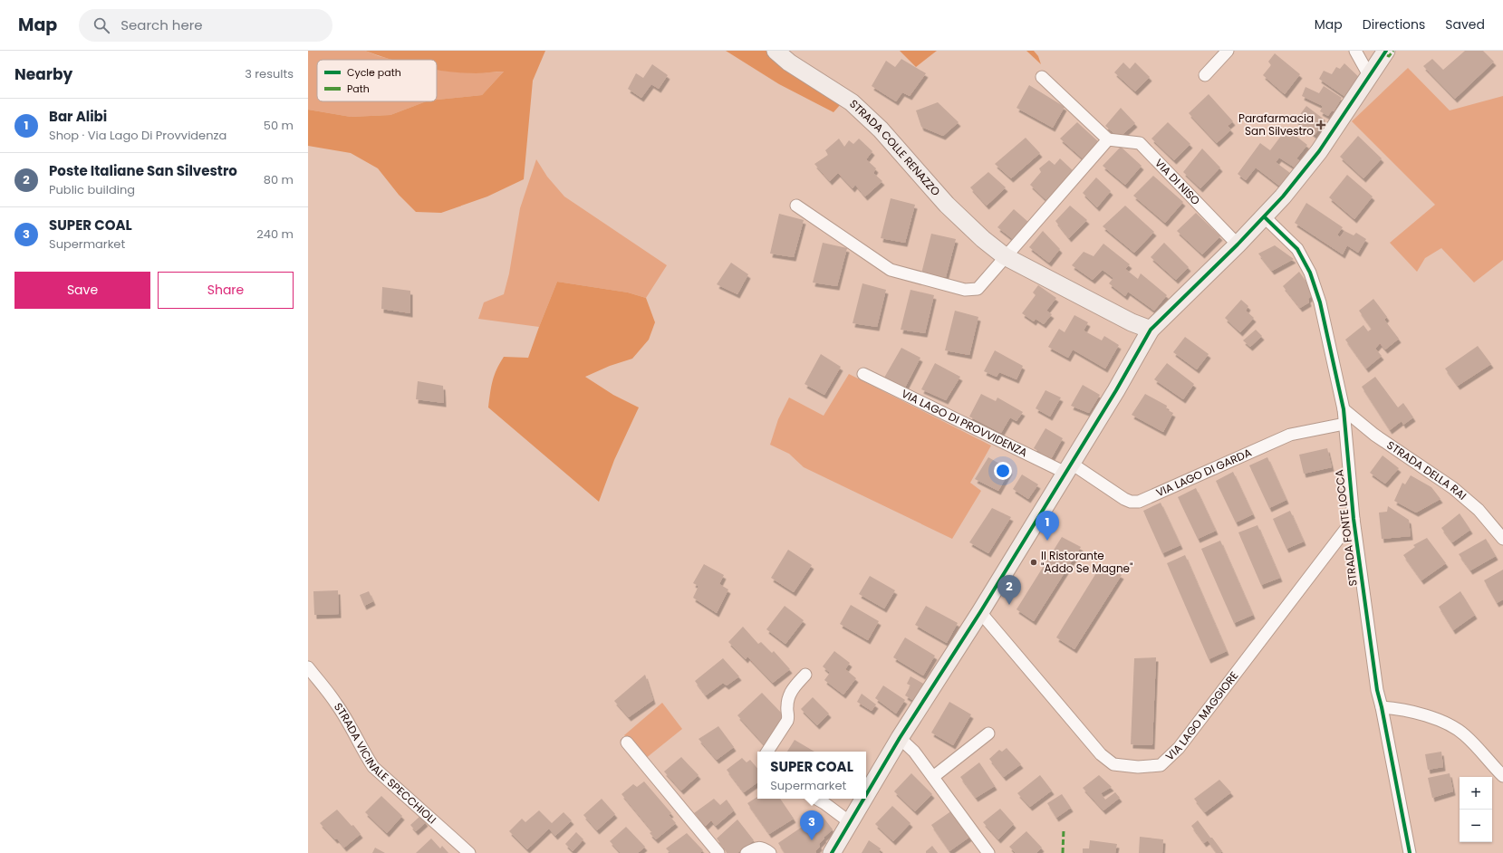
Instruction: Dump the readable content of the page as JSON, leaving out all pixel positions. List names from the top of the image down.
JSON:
{
  "streets": {
    "street": [
      "STRADA COLLE RENAZZO",
      "VIA DI NISO",
      "VIA LAGO DI PROVVIDENZA",
      "STRADA DELLA RAI",
      "VIA LAGO DI GARDA",
      "STRADA FONTE LOCCA",
      "VIA LAGO MAGGIORE",
      "STRADA VICINALE SPECCHIOLI"
    ]
  },
  "crossings": [
    ["VIA LAGO DI PROVVIDENZA", "VIA LAGO DI GARDA"],
    ["STRADA DELLA RAI", "STRADA FONTE LOCCA"],
    ["VIA LAGO DI GARDA", "STRADA FONTE LOCCA"],
    ["STRADA FONTE LOCCA", "VIA LAGO MAGGIORE"]
  ],
  "places": {
    "health": ["Parafarmacia San Silvestro"],
    "other": ["Il Ristorante \"Addo Se Magne\""]
  },
  "legend": ["Cycle path", "Path"],
  "page": {
    "header": "Map",
    "search": "Search here",
    "nav": ["Map", "Directions", "Saved"],
    "heading": ["Nearby", "3 results"],
    "list": [
      {
        "mark": "1",
        "name": "Bar Alibi",
        "note": "Shop · Via Lago Di Provvidenza",
        "value": "50 m"
      },
      {
        "mark": "2",
        "name": "Poste Italiane San Silvestro",
        "note": "Public building",
        "value": "80 m"
      },
      {
        "mark": "3",
        "name": "SUPER COAL",
        "note": "Supermarket",
        "value": "240 m"
      }
    ],
    "buttons": ["Save", "Share"],
    "pins": ["1", "2", "3"],
    "popup": ["SUPER COAL", "Supermarket"],
    "map_buttons": ["+", "−"]
  }
}
